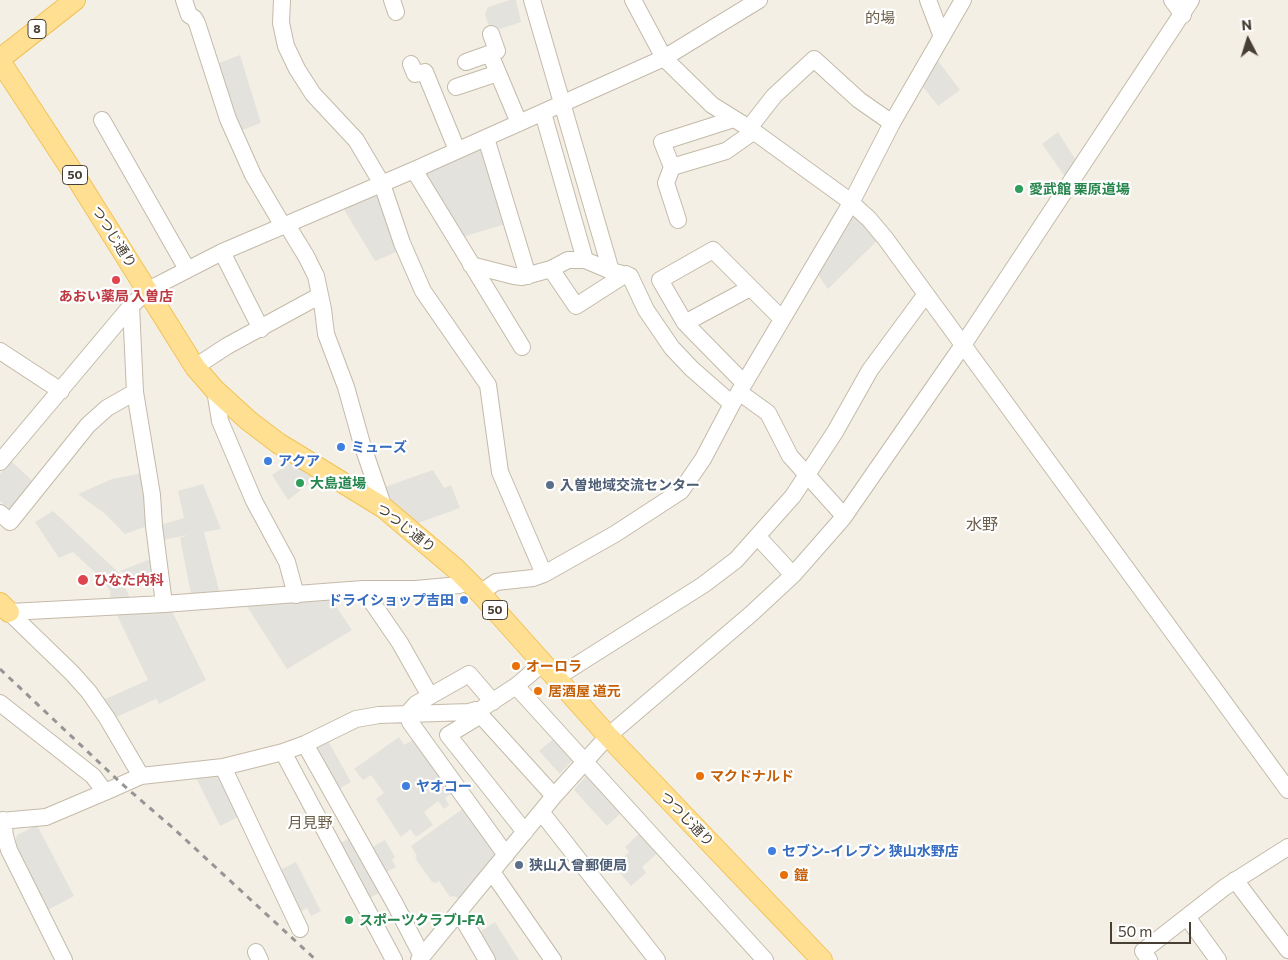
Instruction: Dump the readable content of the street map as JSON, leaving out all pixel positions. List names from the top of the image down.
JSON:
{
  "streets": {
    "main road": ["8", "50", "つつじ通り"]
  },
  "crossings": [
    ["8", "つつじ通り"]
  ],
  "districts": ["的場", "水野", "月見野"],
  "places": [
    "愛武館 栗原道場",
    "あおい薬局 入曽店",
    "ミューズ",
    "アクア",
    "大島道場",
    "入曽地域交流センター",
    "ひなた内科",
    "ドライショップ吉田",
    "オーロラ",
    "居酒屋 道元",
    "マクドナルド",
    "ヤオコー",
    "セブン-イレブン 狭山水野店",
    "狭山入曾郵便局",
    "鎧",
    "スポーツクラブI-FA"
  ],
  "scale_bar": "50 m",
  "north": "top"
}
